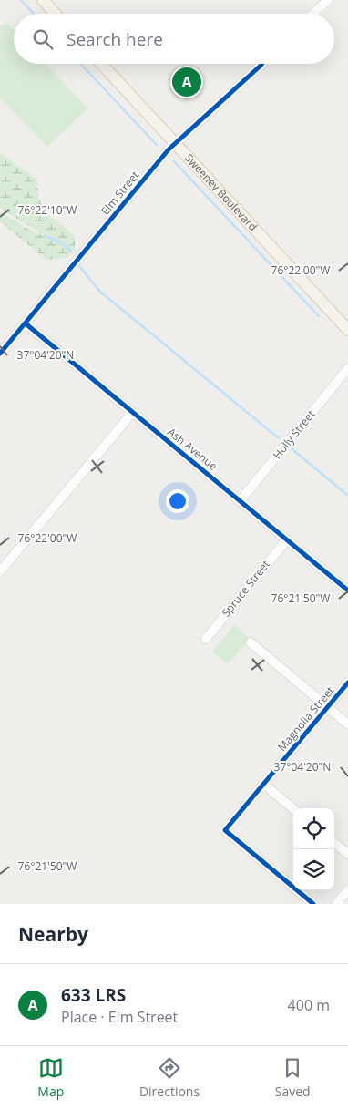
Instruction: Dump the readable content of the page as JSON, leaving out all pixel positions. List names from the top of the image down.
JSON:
{
  "streets": {
    "main road": ["Sweeney Boulevard"],
    "street": [
      "Elm Street",
      "Holly Street",
      "Ash Avenue",
      "Spruce Street",
      "Magnolia Street"
    ]
  },
  "crossings": [
    ["Elm Street", "Sweeney Boulevard"],
    ["Elm Street", "Ash Avenue"],
    ["Holly Street", "Ash Avenue"],
    ["Ash Avenue", "Spruce Street"]
  ],
  "page": {
    "search": "Search here",
    "pins": "A",
    "heading": "Nearby",
    "list": [
      {
        "mark": "A",
        "name": "633 LRS",
        "note": "Place · Elm Street",
        "value": "400 m"
      }
    ],
    "nav": ["Map", "Directions", "Saved"]
  },
  "coordinates": [
    "76°22'10\"W",
    "76°22'00\"W",
    "37°04'20\"N",
    "76°21'50\"W"
  ]
}
